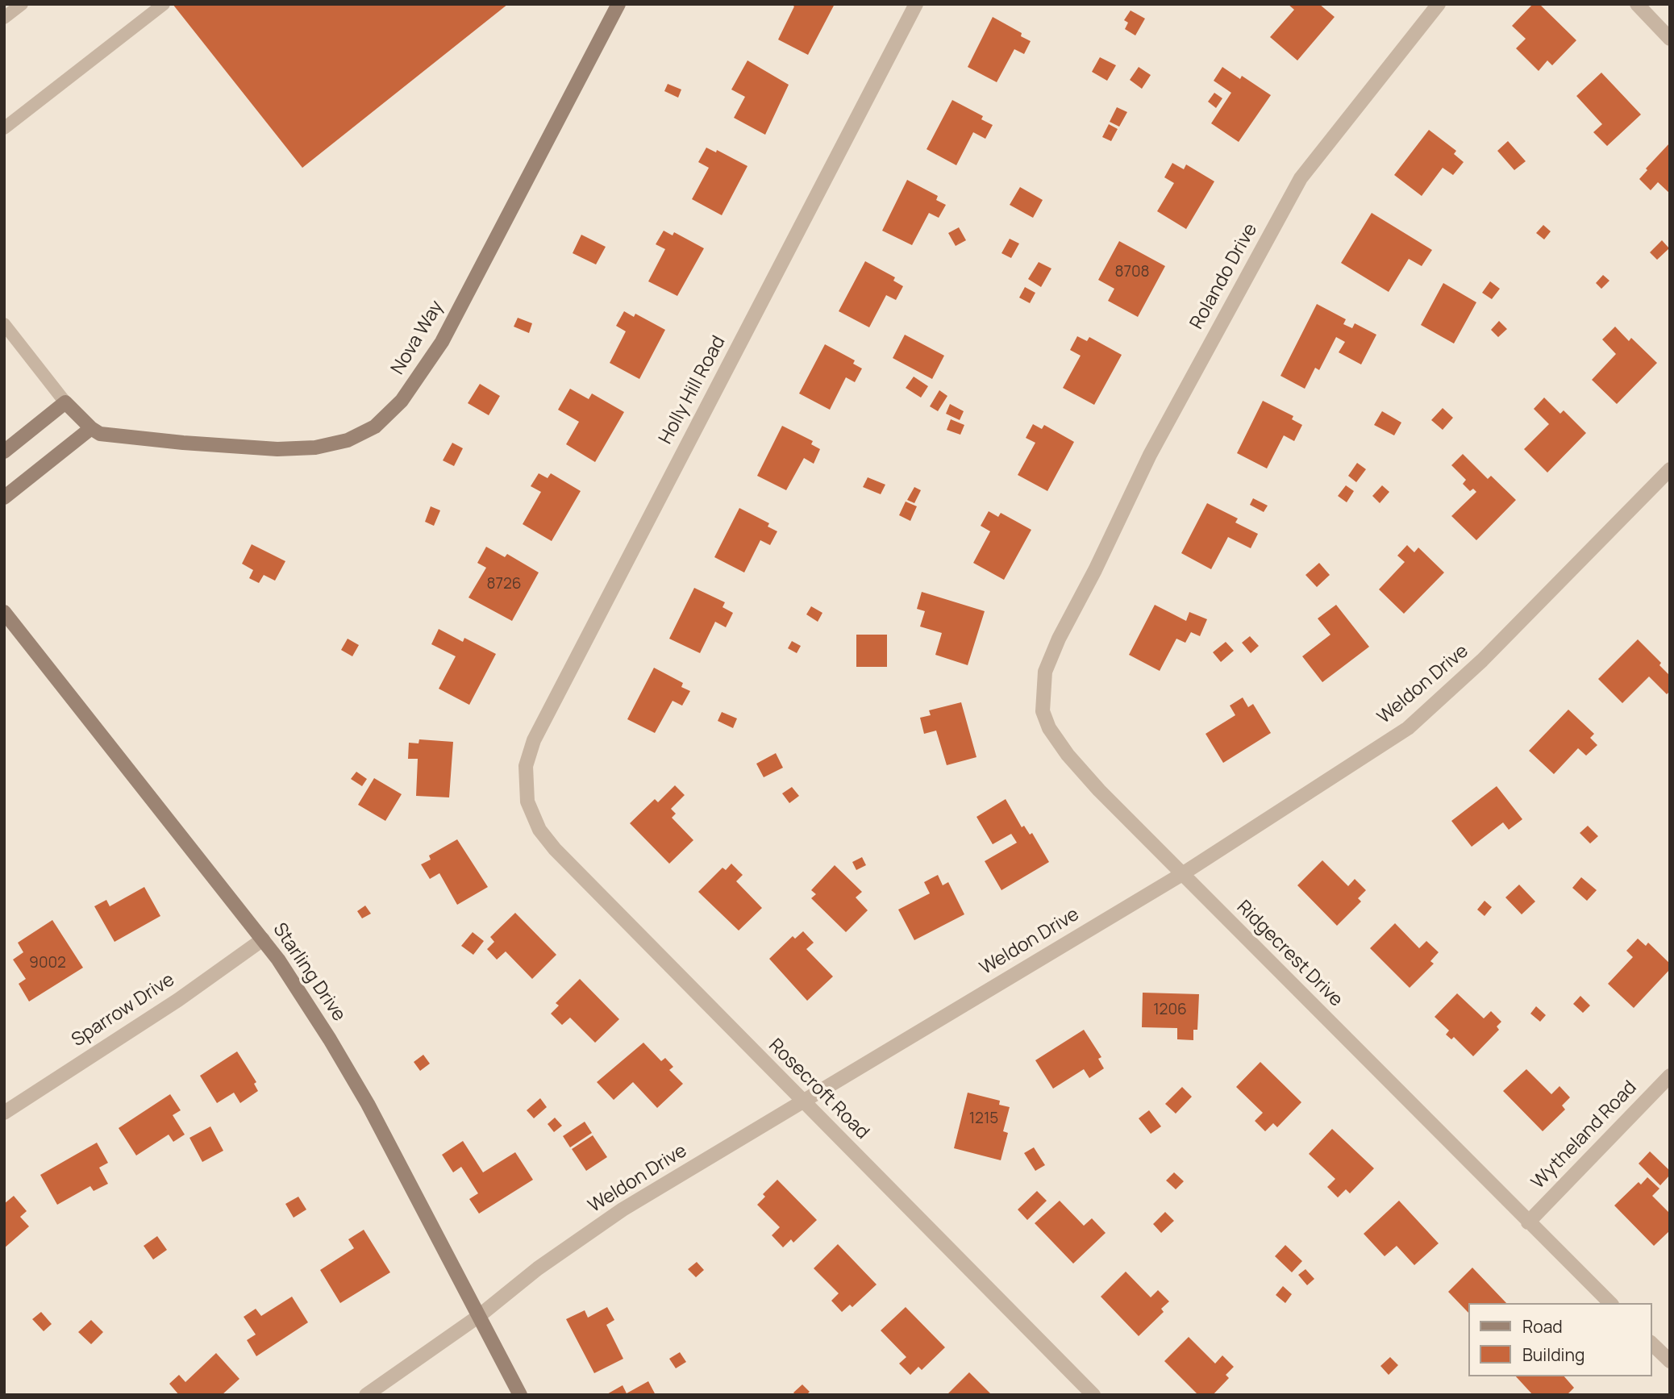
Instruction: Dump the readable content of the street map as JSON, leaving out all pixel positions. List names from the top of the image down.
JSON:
{
  "streets": {
    "street": [
      "Rolando Drive",
      "Nova Way",
      "Holly Hill Road",
      "Weldon Drive",
      "Ridgecrest Drive",
      "Starling Drive",
      "Sparrow Drive",
      "Rosecroft Road",
      "Wytheland Road"
    ]
  },
  "crossings": [
    ["Rolando Drive", "Ridgecrest Drive"],
    ["Holly Hill Road", "Rosecroft Road"],
    ["Weldon Drive", "Ridgecrest Drive"],
    ["Weldon Drive", "Starling Drive"],
    ["Weldon Drive", "Rosecroft Road"],
    ["Ridgecrest Drive", "Wytheland Road"],
    ["Starling Drive", "Sparrow Drive"]
  ],
  "house_numbers": [
    "8708",
    "8726",
    "9002",
    "1206",
    "1215"
  ],
  "legend": ["Road", "Building"]
}
